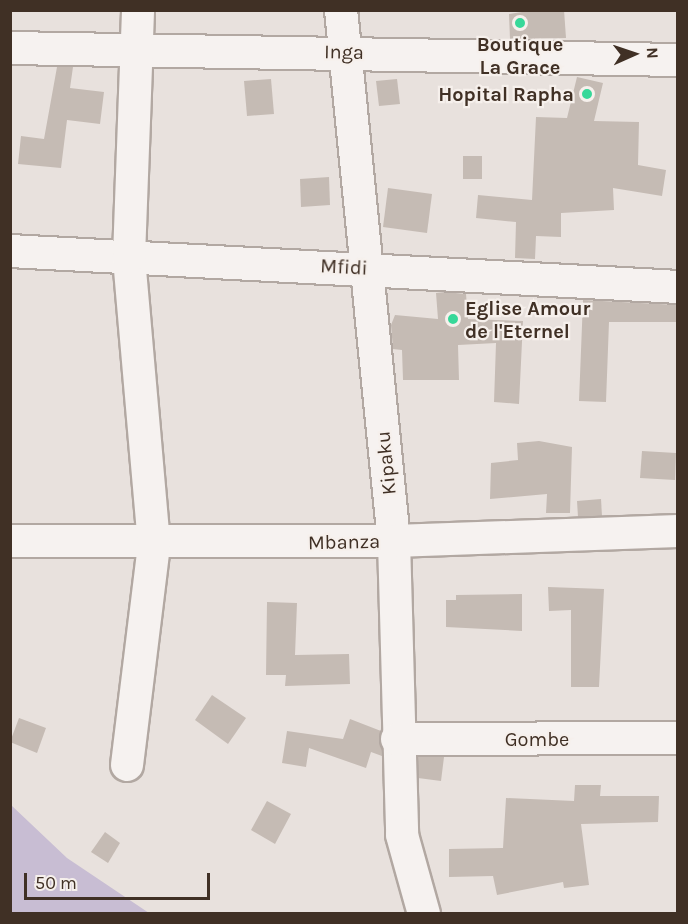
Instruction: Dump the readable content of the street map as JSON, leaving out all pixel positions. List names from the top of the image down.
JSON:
{
  "streets": {
    "street": [
      "Inga",
      "Mfidi",
      "Kipaku",
      "Mbanza",
      "Gombe"
    ]
  },
  "crossings": [
    ["Inga", "Kipaku"],
    ["Mfidi", "Kipaku"],
    ["Kipaku", "Mbanza"],
    ["Kipaku", "Gombe"]
  ],
  "places": ["Boutique La Grace", "Hopital Rapha", "Eglise Amour de l'Eternel"],
  "scale_bar": "50 m",
  "north": "right"
}
